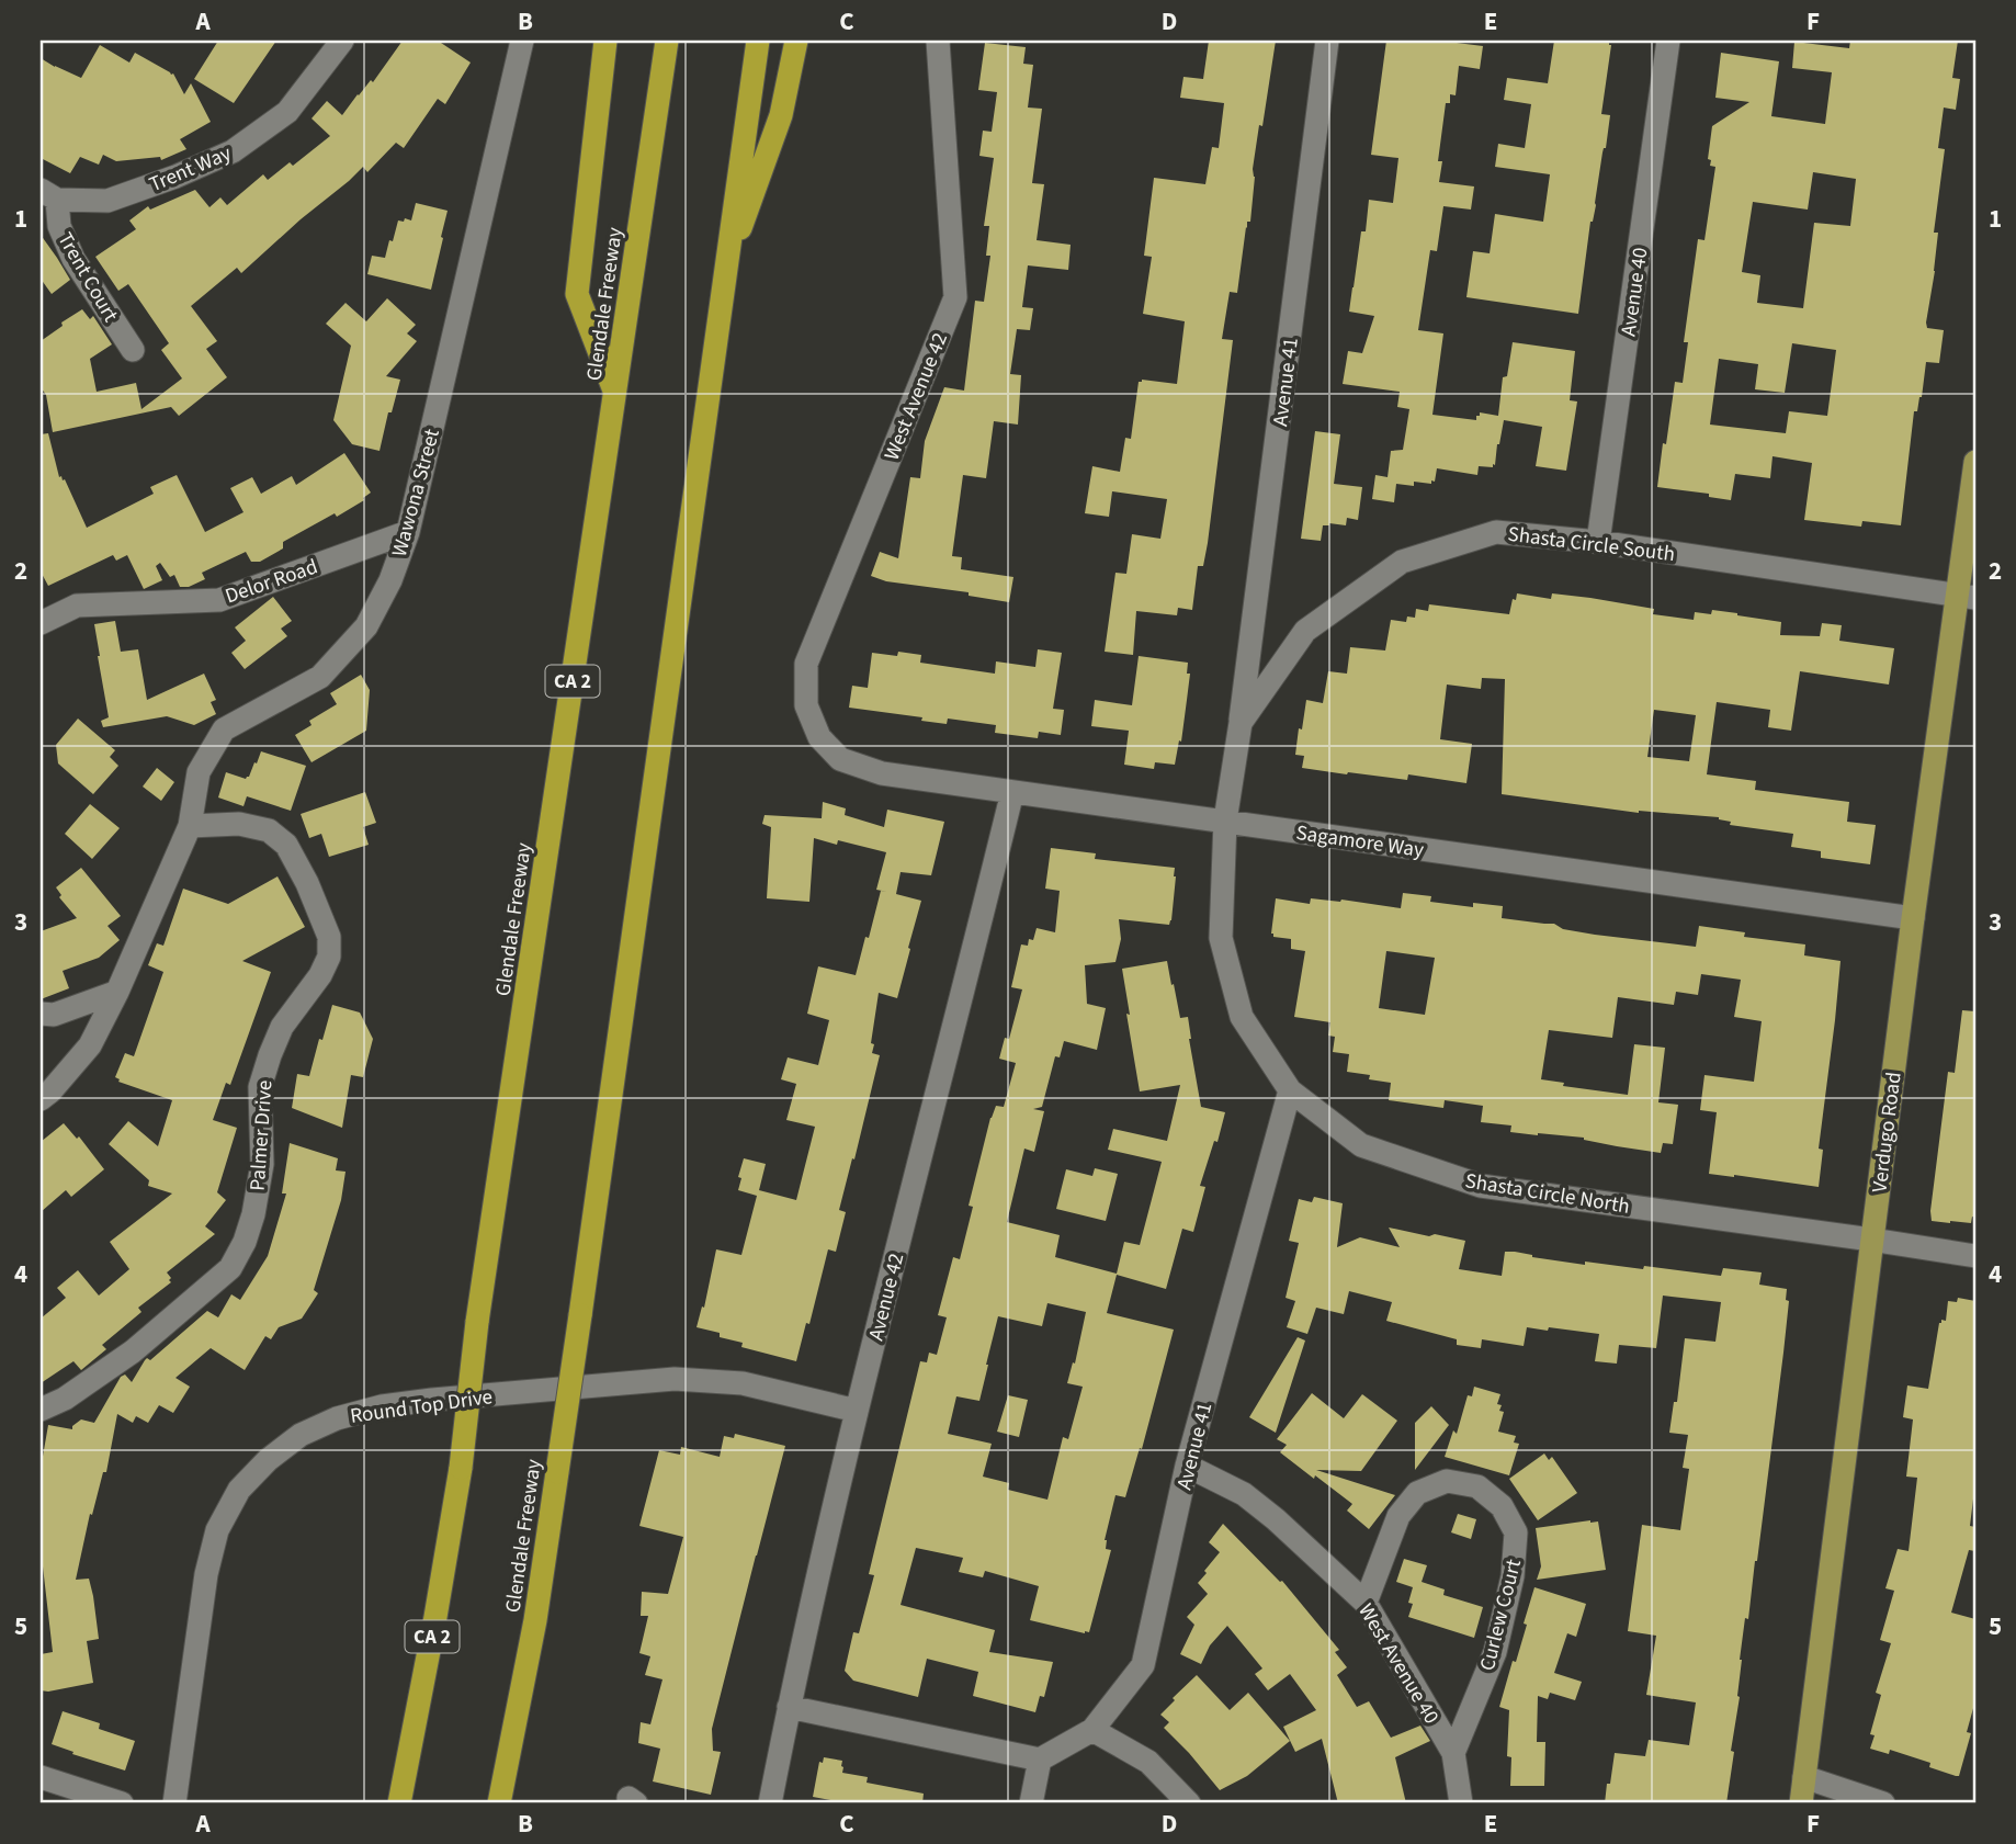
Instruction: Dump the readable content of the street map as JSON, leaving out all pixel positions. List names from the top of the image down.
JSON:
{
  "streets": {
    "highway": ["Glendale Freeway", "CA 2"],
    "main road": ["Verdugo Road"],
    "street": [
      "Trent Way",
      "Trent Court",
      "Avenue 40",
      "Avenue 41",
      "West Avenue 42",
      "Wawona Street",
      "Shasta Circle South",
      "Delor Road",
      "Sagamore Way",
      "Palmer Drive",
      "Shasta Circle North",
      "Avenue 42",
      "Round Top Drive",
      "Curlew Court",
      "West Avenue 40"
    ]
  },
  "crossings": [
    ["Trent Way", "Trent Court"],
    ["Avenue 40", "Shasta Circle South"],
    ["Avenue 41", "Shasta Circle South"],
    ["Avenue 41", "Shasta Circle North"],
    ["Avenue 41", "West Avenue 40"],
    ["West Avenue 42", "Sagamore Way"],
    ["Wawona Street", "Delor Road"],
    ["Wawona Street", "Palmer Drive"],
    ["Shasta Circle South", "Sagamore Way"],
    ["Shasta Circle South", "Verdugo Road"],
    ["Shasta Circle South", "Shasta Circle North"],
    ["Sagamore Way", "Verdugo Road"],
    ["Sagamore Way", "Shasta Circle North"],
    ["Sagamore Way", "Avenue 42"],
    ["Verdugo Road", "Shasta Circle North"],
    ["Avenue 42", "Round Top Drive"],
    ["Curlew Court", "West Avenue 40"]
  ],
  "grid": {
    "columns": [
      "A",
      "B",
      "C",
      "D",
      "E",
      "F"
    ],
    "rows": [
      "1",
      "2",
      "3",
      "4",
      "5"
    ]
  }
}
